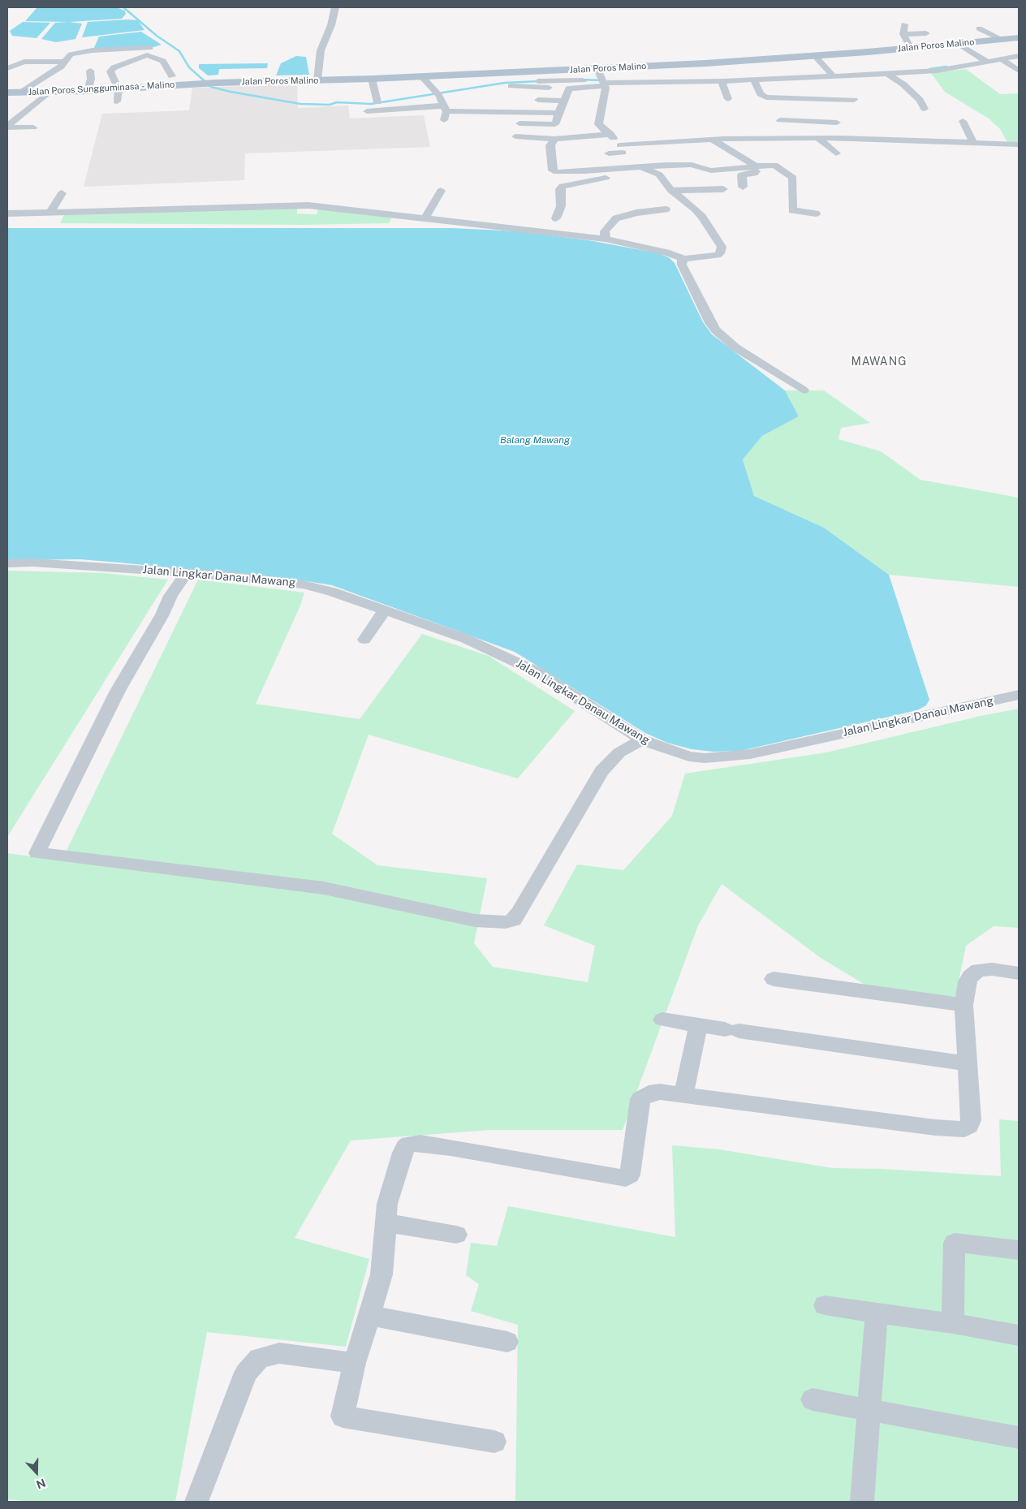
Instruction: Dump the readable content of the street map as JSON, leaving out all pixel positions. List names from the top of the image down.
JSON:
{
  "streets": {
    "main road": ["Jalan Poros Malino", "Jalan Poros Sungguminasa - Malino"],
    "street": ["Jalan Lingkar Danau Mawang"]
  },
  "crossings": [
    ["Jalan Poros Malino", "Jalan Poros Sungguminasa - Malino"]
  ],
  "districts": ["MAWANG"],
  "water": ["Balang Mawang"],
  "north": "bottom"
}
